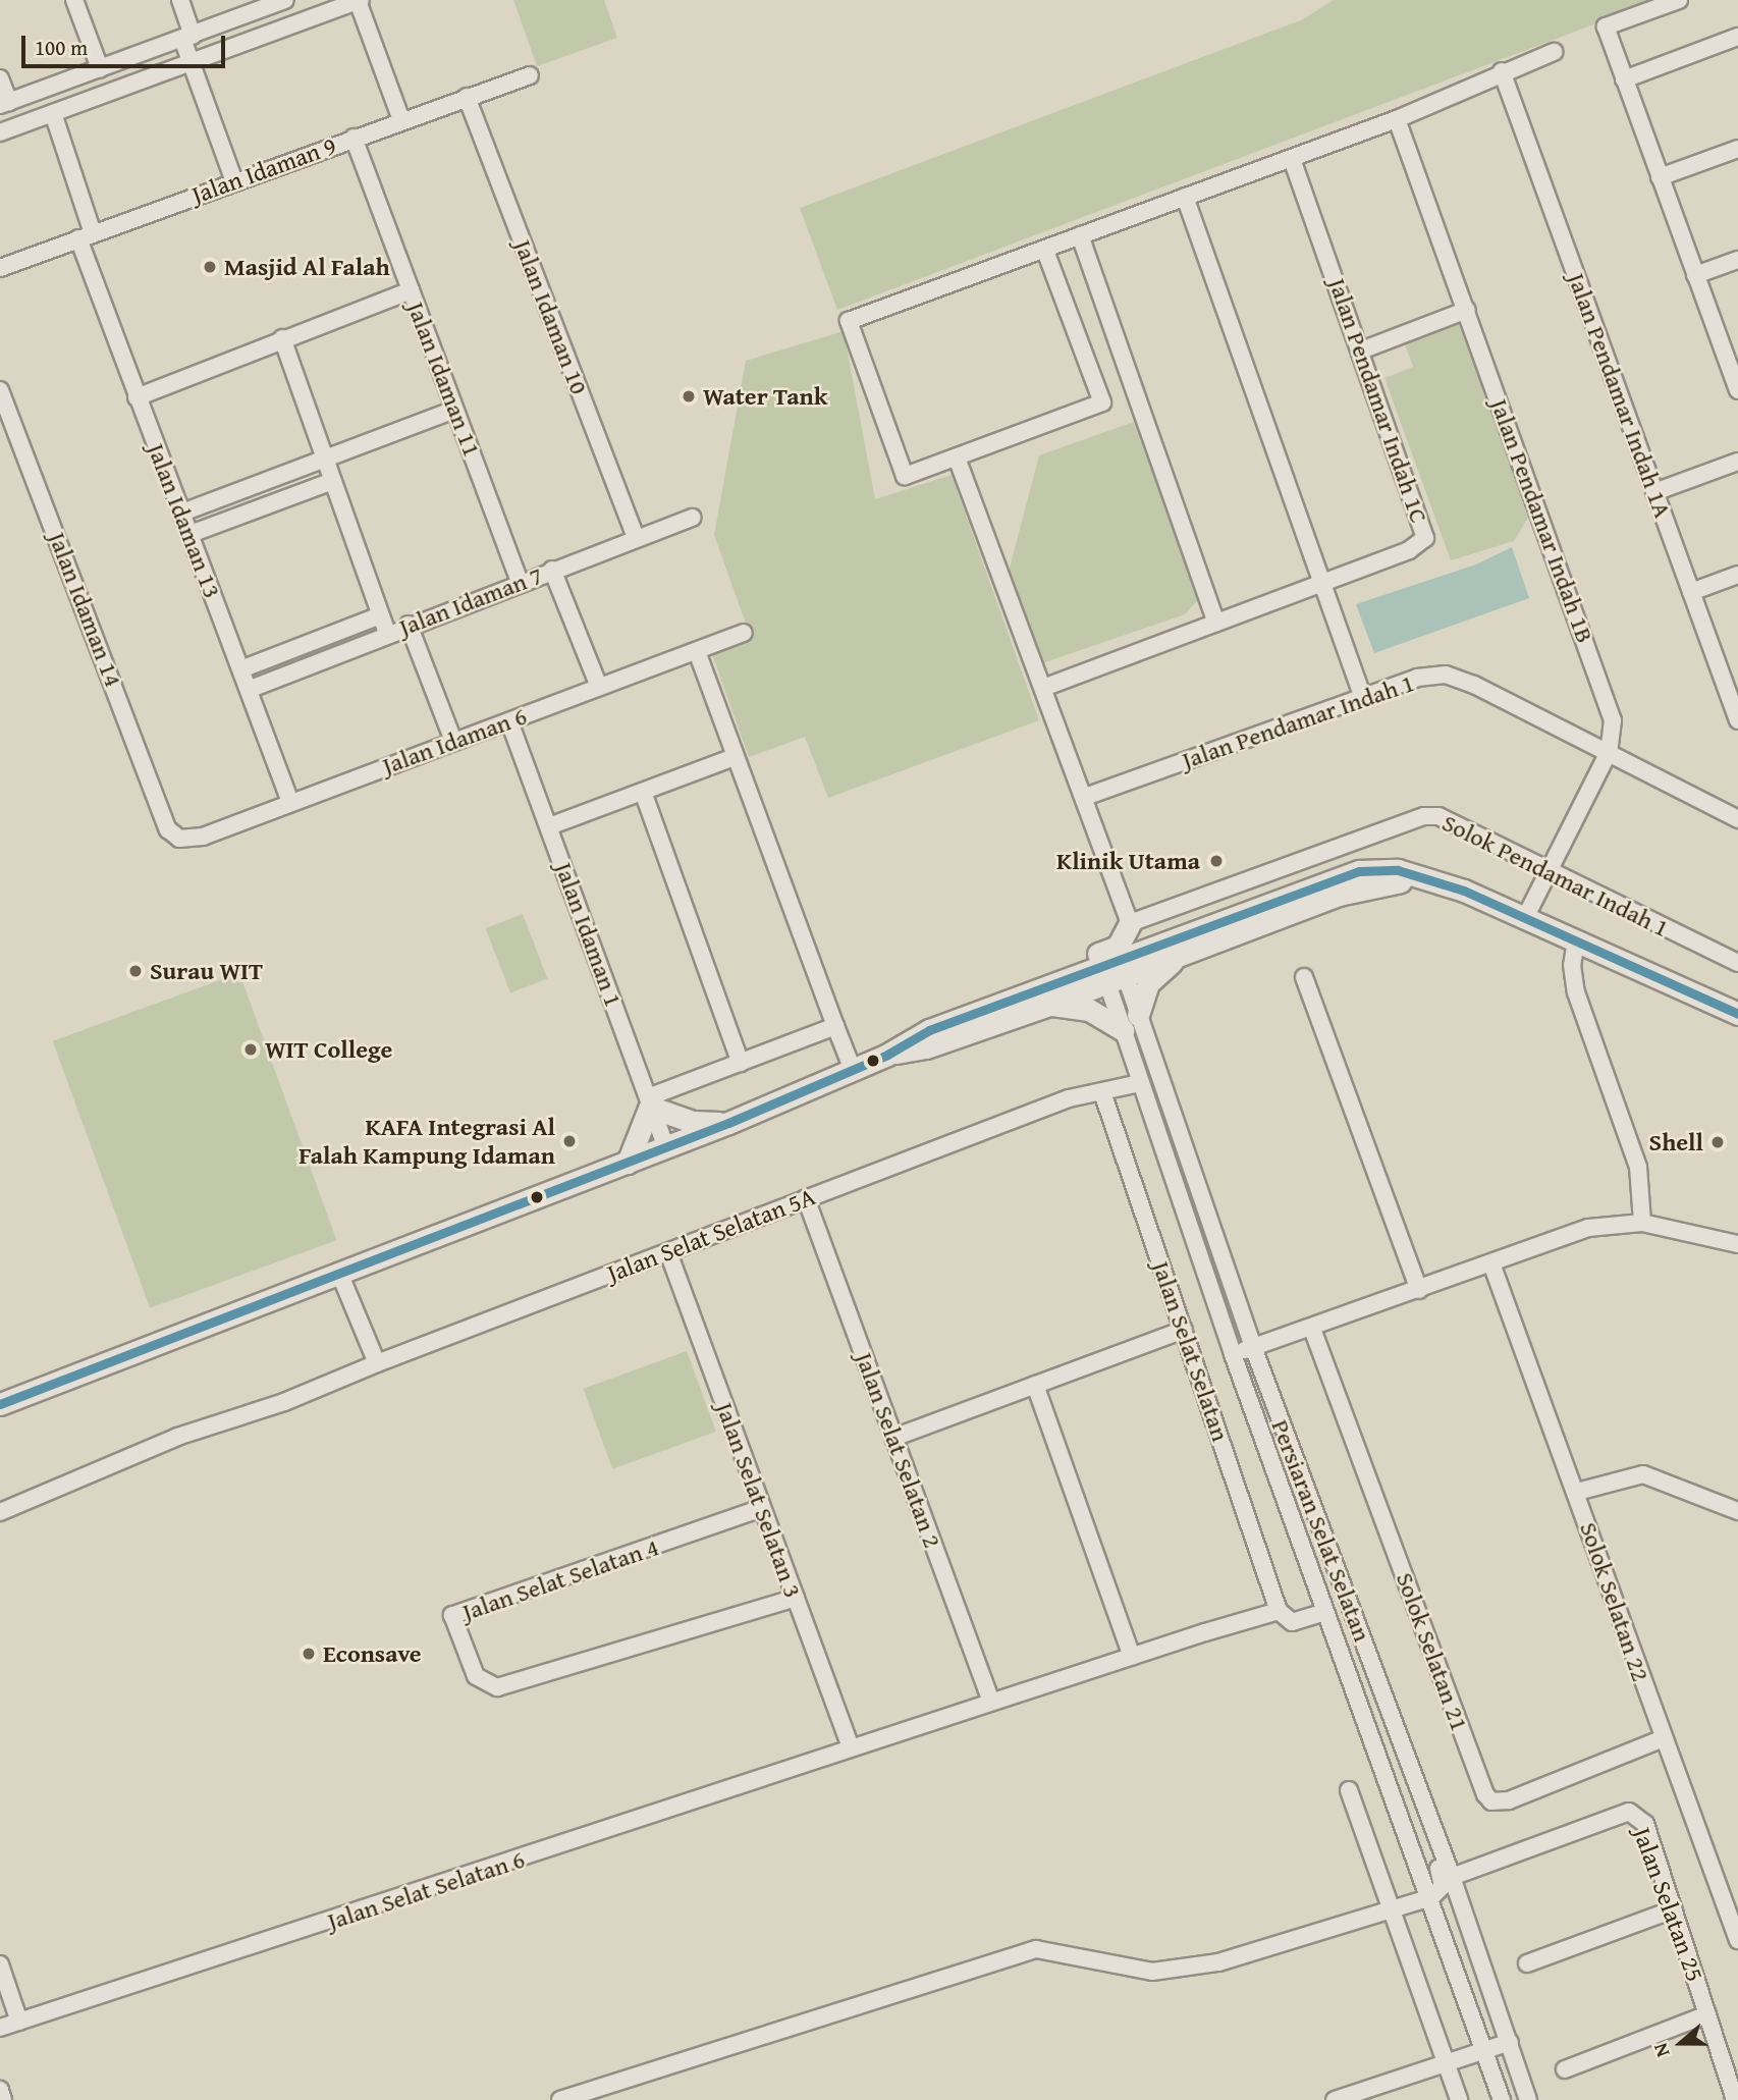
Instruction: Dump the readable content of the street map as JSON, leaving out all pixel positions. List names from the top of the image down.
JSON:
{
  "streets": {
    "street": [
      "Jalan Idaman 9",
      "Jalan Idaman 10",
      "Jalan Idaman 11",
      "Jalan Pendamar Indah 1A",
      "Jalan Pendamar Indah 1C",
      "Jalan Idaman 13",
      "Jalan Pendamar Indah 1B",
      "Jalan Idaman 7",
      "Jalan Idaman 14",
      "Jalan Pendamar Indah 1",
      "Jalan Idaman 6",
      "Solok Pendamar Indah 1",
      "Jalan Idaman 1",
      "Jalan Selat Selatan 5A",
      "Jalan Selat Selatan",
      "Jalan Selat Selatan 2",
      "Jalan Selat Selatan 3",
      "Persiaran Selat Selatan",
      "Jalan Selat Selatan 4",
      "Solok Selatan 22",
      "Solok Selatan 21",
      "Jalan Selat Selatan 6",
      "Jalan Selatan 25"
    ]
  },
  "crossings": [
    ["Jalan Idaman 9", "Jalan Idaman 10"],
    ["Jalan Idaman 9", "Jalan Idaman 11"],
    ["Jalan Idaman 9", "Jalan Idaman 13"],
    ["Jalan Idaman 10", "Jalan Idaman 7"],
    ["Jalan Idaman 11", "Jalan Idaman 7"],
    ["Jalan Idaman 13", "Jalan Idaman 7"],
    ["Jalan Idaman 13", "Jalan Idaman 6"],
    ["Jalan Pendamar Indah 1B", "Jalan Pendamar Indah 1"],
    ["Jalan Pendamar Indah 1B", "Solok Pendamar Indah 1"],
    ["Jalan Idaman 14", "Jalan Idaman 6"],
    ["Jalan Idaman 6", "Jalan Idaman 1"],
    ["Jalan Selat Selatan 5A", "Jalan Selat Selatan"],
    ["Jalan Selat Selatan 5A", "Jalan Selat Selatan 2"],
    ["Jalan Selat Selatan 5A", "Jalan Selat Selatan 3"],
    ["Jalan Selat Selatan 5A", "Persiaran Selat Selatan"],
    ["Jalan Selat Selatan", "Jalan Selat Selatan 6"],
    ["Jalan Selat Selatan 2", "Jalan Selat Selatan 6"],
    ["Jalan Selat Selatan 3", "Jalan Selat Selatan 4"],
    ["Jalan Selat Selatan 3", "Jalan Selat Selatan 6"],
    ["Persiaran Selat Selatan", "Jalan Selatan 25"],
    ["Solok Selatan 22", "Solok Selatan 21"]
  ],
  "places": [
    "Masjid Al Falah",
    "Water Tank",
    "Klinik Utama",
    "Surau WIT",
    "WIT College",
    "KAFA Integrasi Al Falah Kampung Idaman",
    "Shell",
    "Econsave"
  ],
  "scale_bar": "100 m",
  "north": "left"
}
